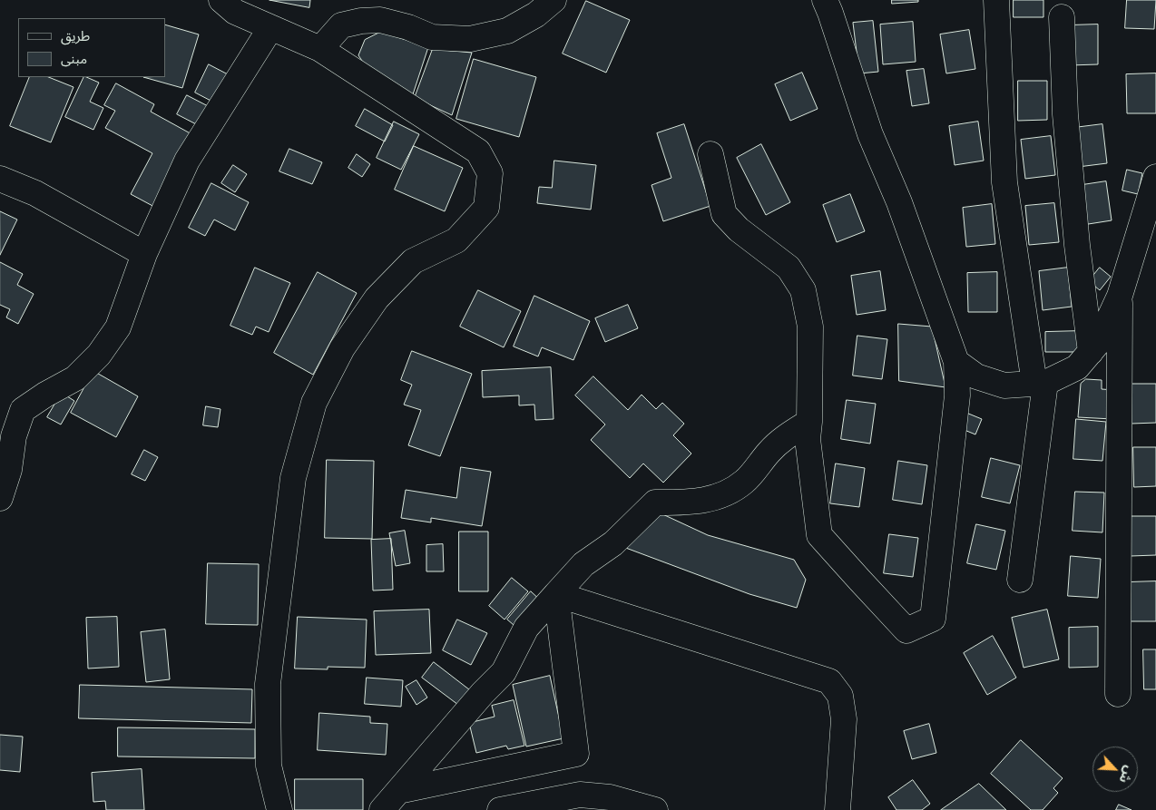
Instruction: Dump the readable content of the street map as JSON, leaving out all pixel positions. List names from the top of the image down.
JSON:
{
  "legend": ["طريق", "مبنى"],
  "north": "bottom right"
}
